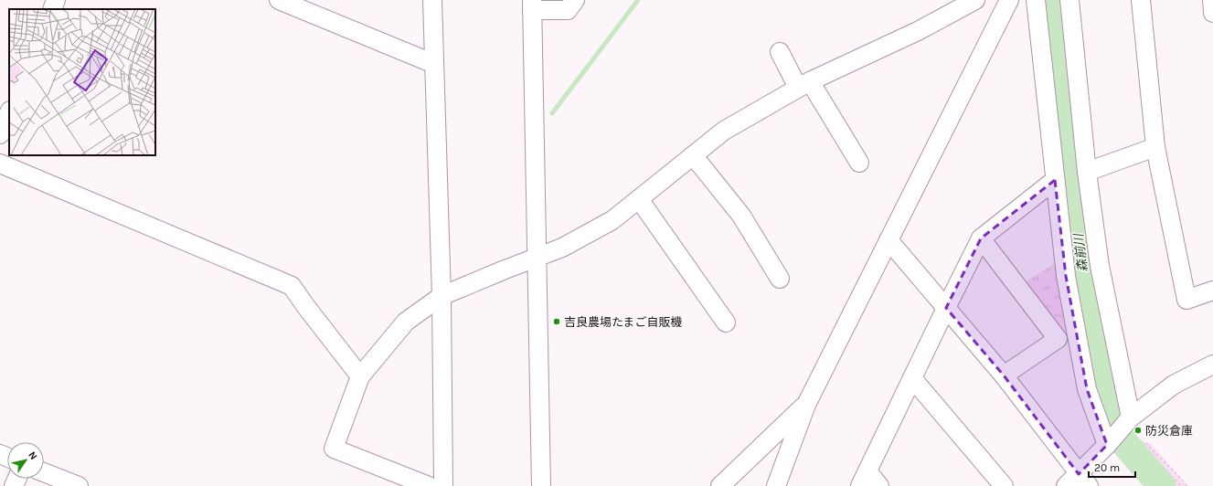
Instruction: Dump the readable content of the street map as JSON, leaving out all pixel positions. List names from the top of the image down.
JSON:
{
  "water": ["森前川"],
  "places": ["吉良農場たまご自販機", "防災倉庫"],
  "scale_bar": "20 m",
  "north": "top right"
}
